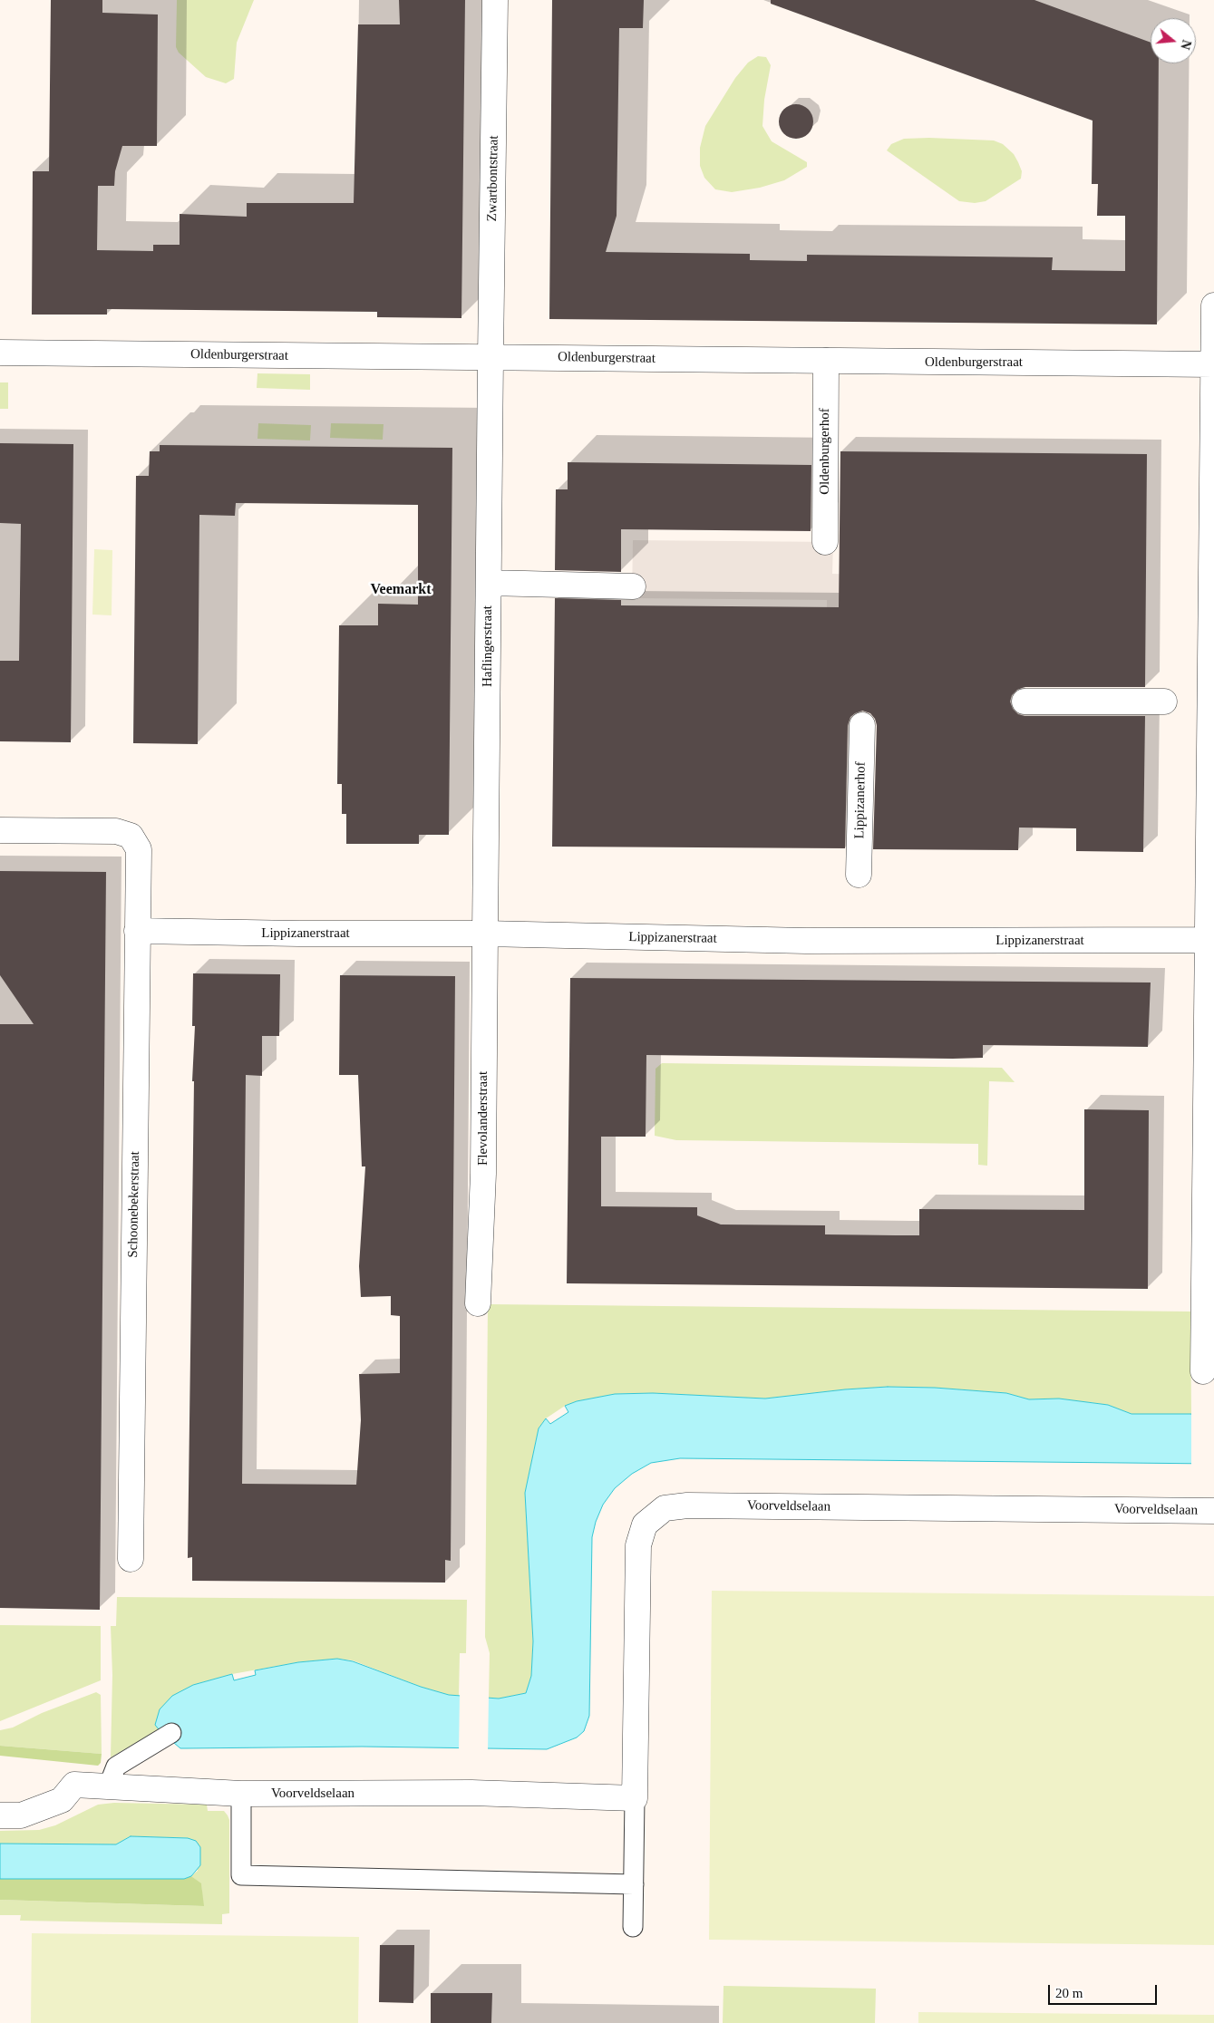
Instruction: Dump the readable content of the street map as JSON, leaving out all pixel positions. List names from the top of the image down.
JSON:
{
  "streets": {
    "street": [
      "Zwartbontstraat",
      "Oldenburgerstraat",
      "Oldenburgerhof",
      "Haflingerstraat",
      "Lippizanerhof",
      "Lippizanerstraat",
      "Flevolanderstraat",
      "Schoonebekerstraat",
      "Voorveldselaan"
    ]
  },
  "crossings": [
    ["Zwartbontstraat", "Oldenburgerstraat"],
    ["Zwartbontstraat", "Haflingerstraat"],
    ["Oldenburgerstraat", "Oldenburgerhof"],
    ["Oldenburgerstraat", "Haflingerstraat"],
    ["Haflingerstraat", "Lippizanerstraat"],
    ["Haflingerstraat", "Flevolanderstraat"],
    ["Lippizanerstraat", "Flevolanderstraat"],
    ["Lippizanerstraat", "Schoonebekerstraat"]
  ],
  "districts": ["Veemarkt"],
  "scale_bar": "20 m",
  "north": "right"
}
